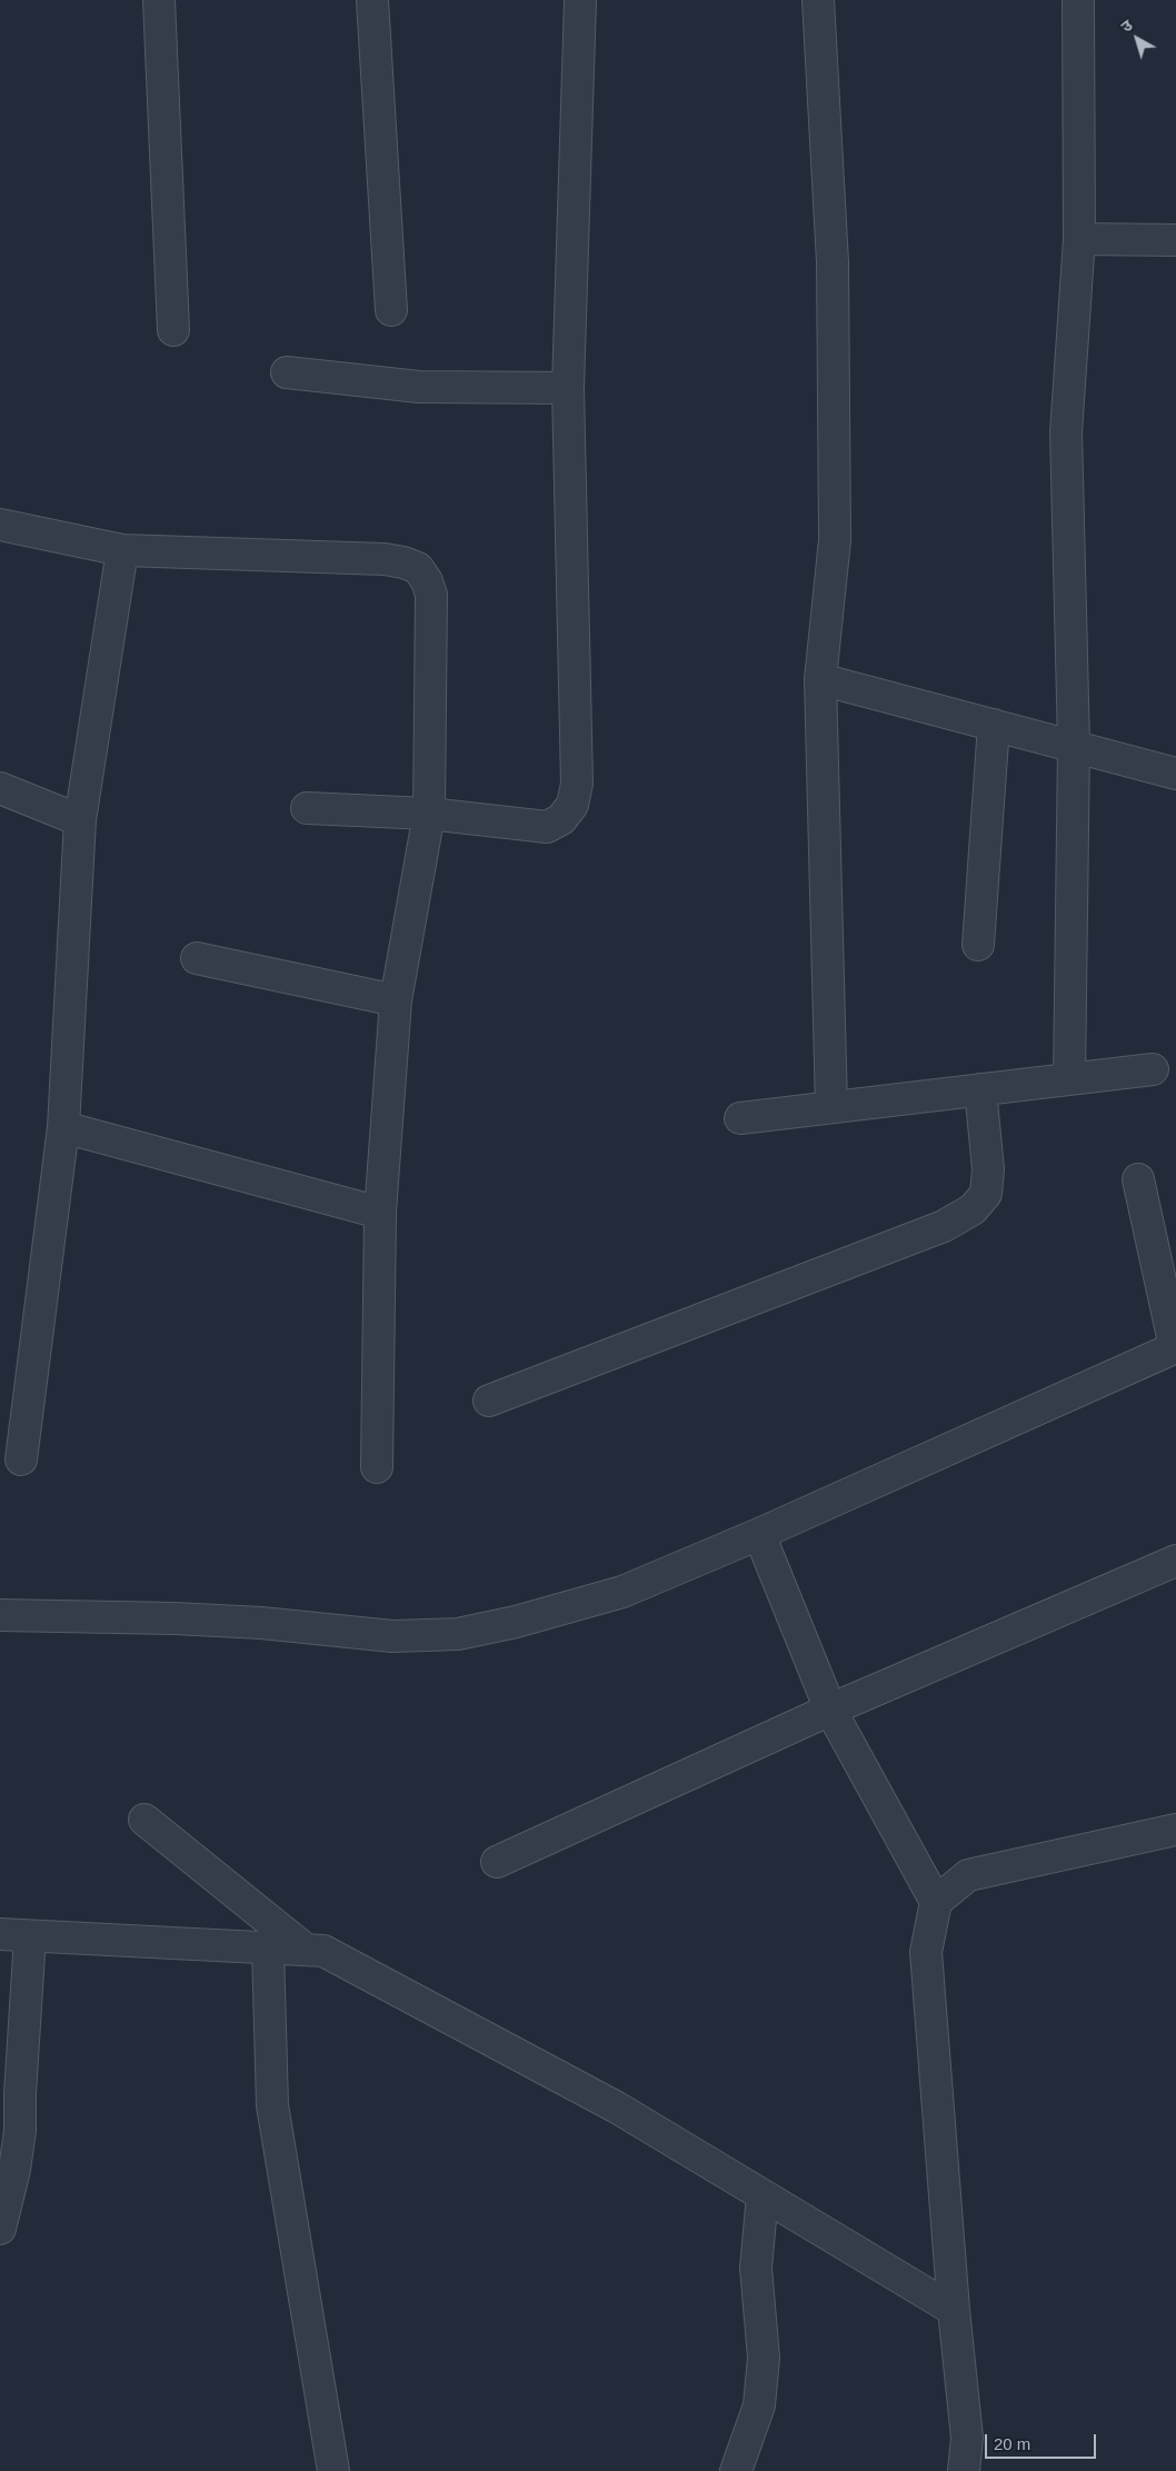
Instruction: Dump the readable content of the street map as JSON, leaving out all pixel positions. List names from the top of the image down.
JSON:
{
  "scale_bar": "20 m",
  "north": "top left"
}
